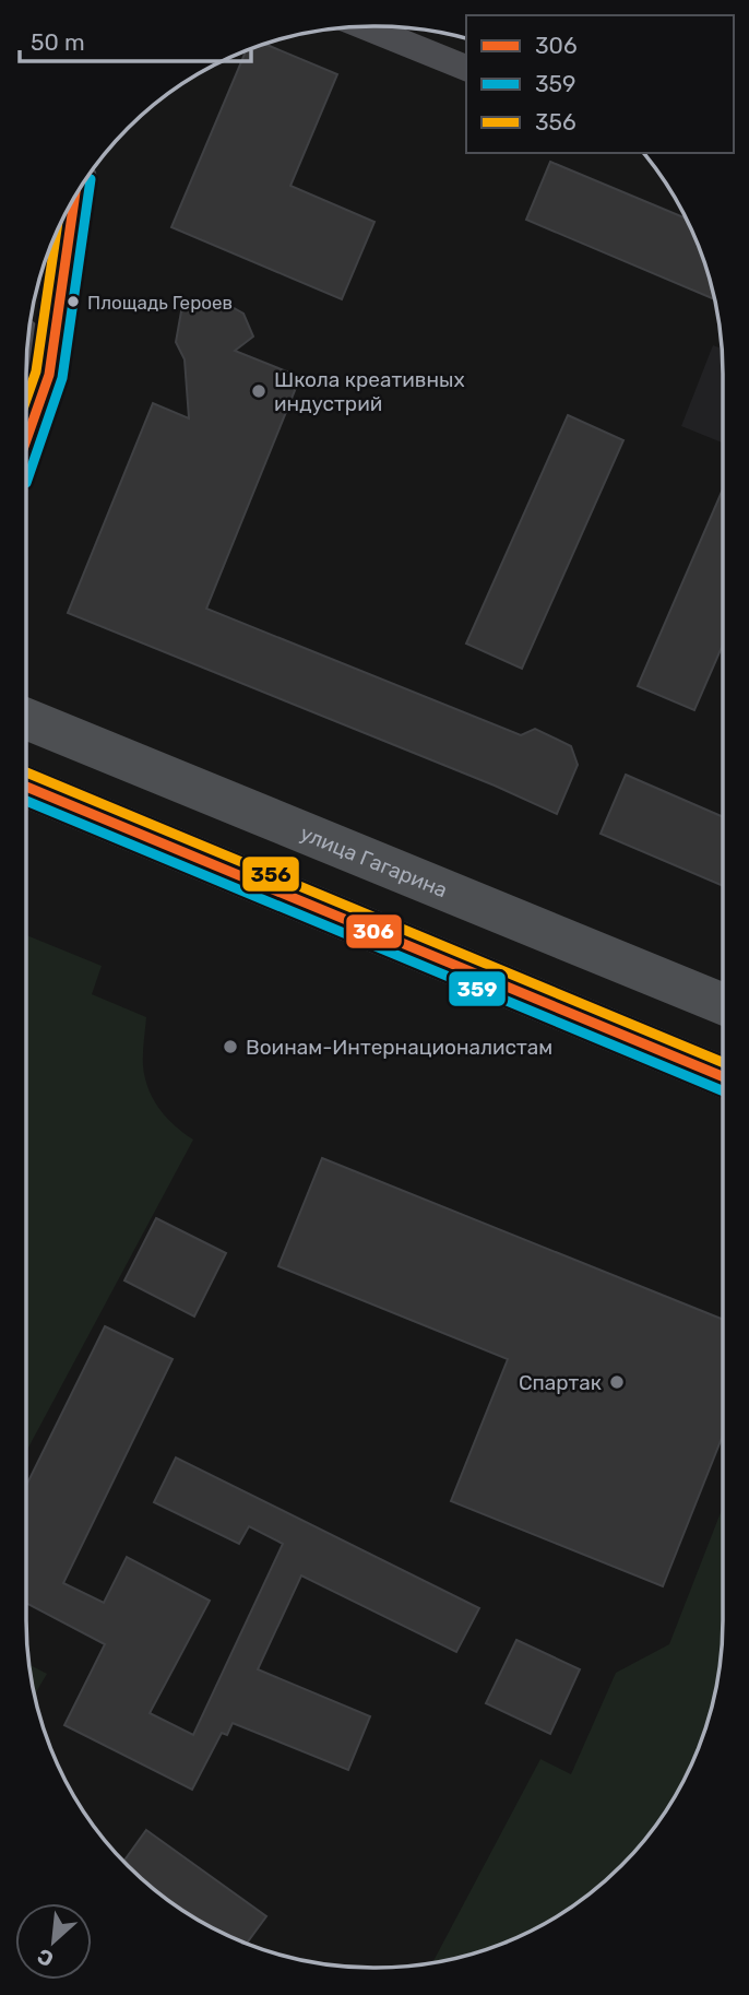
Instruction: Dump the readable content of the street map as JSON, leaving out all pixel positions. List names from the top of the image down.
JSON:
{
  "streets": {
    "main road": ["улица Гагарина"]
  },
  "places": [
    "Площадь Героев",
    "Школа креативных индустрий",
    "Воинам-Интернационалистам",
    "Спартак"
  ],
  "lines": ["transit line 359", "transit line 306", "transit line 356"],
  "legend": ["306", "359", "356"],
  "scale_bar": "50 m",
  "north": "bottom left"
}
